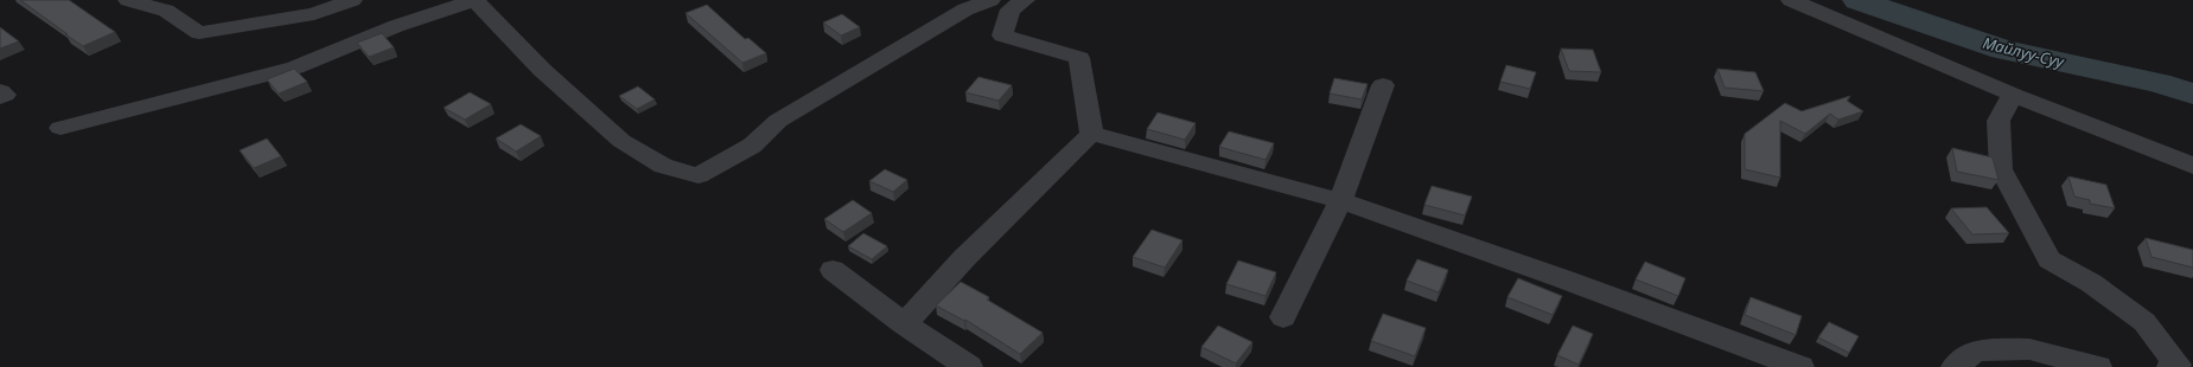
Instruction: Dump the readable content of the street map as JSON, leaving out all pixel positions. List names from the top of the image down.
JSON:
{
  "water": ["Майлуу-Суу"]
}
